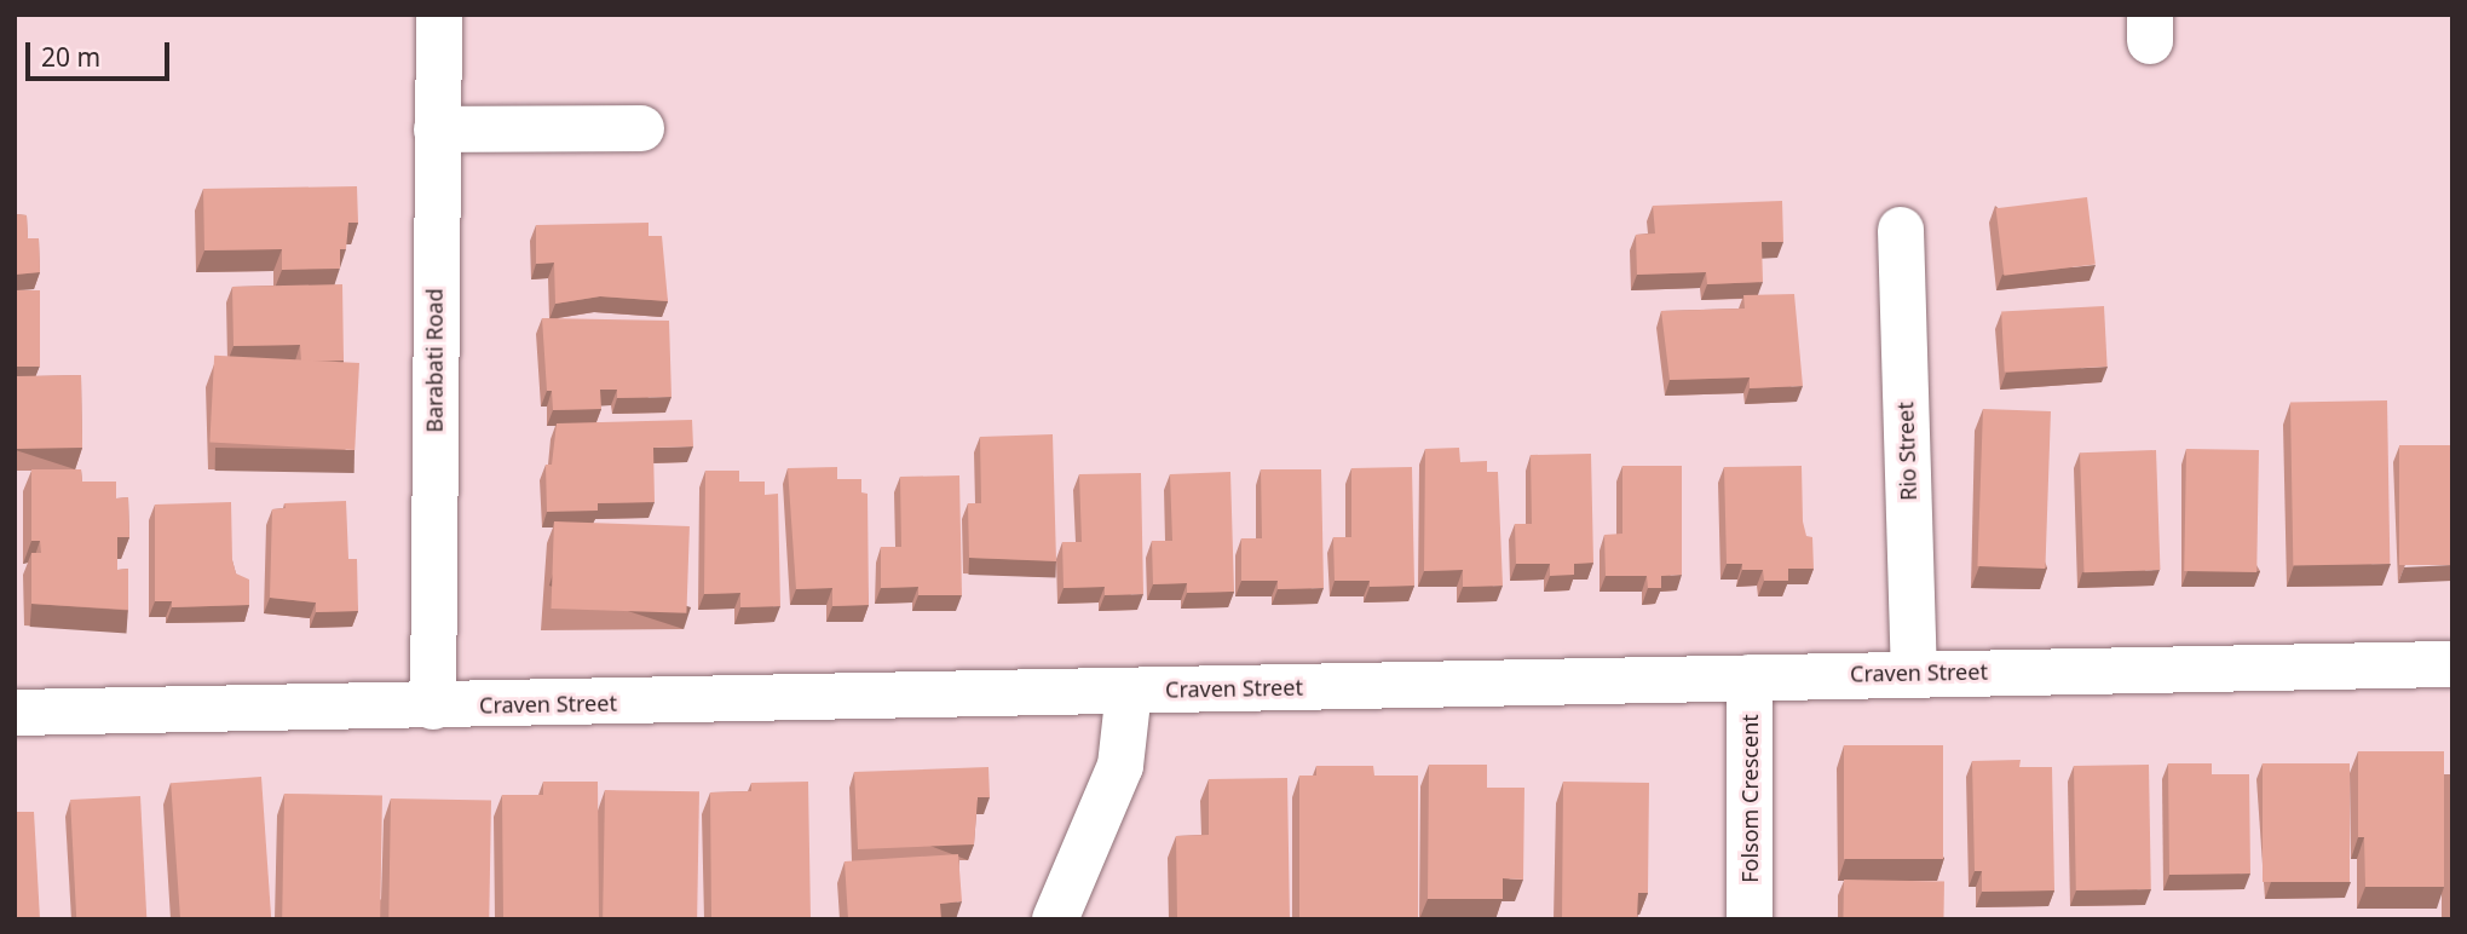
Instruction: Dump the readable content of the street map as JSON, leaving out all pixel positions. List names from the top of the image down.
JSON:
{
  "streets": {
    "street": [
      "Barabati Road",
      "Rio Street",
      "Craven Street",
      "Folsom Crescent"
    ]
  },
  "crossings": [
    ["Barabati Road", "Craven Street"],
    ["Rio Street", "Craven Street"],
    ["Craven Street", "Folsom Crescent"]
  ],
  "scale_bar": "20 m"
}
